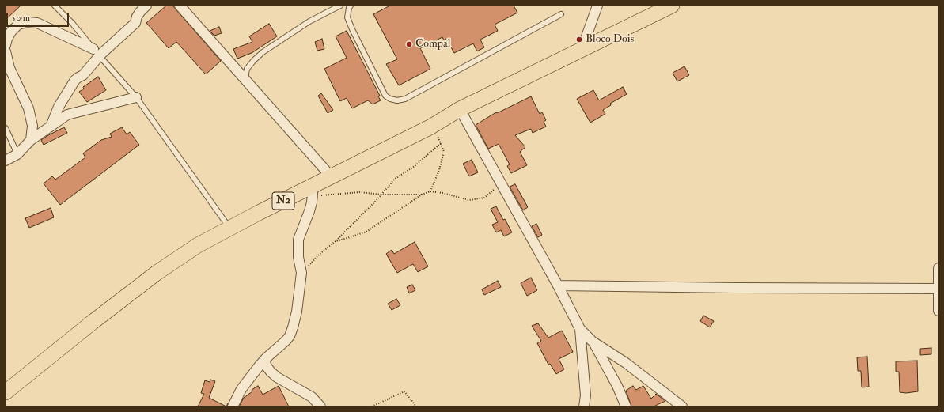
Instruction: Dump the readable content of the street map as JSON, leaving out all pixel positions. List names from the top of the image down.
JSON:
{
  "streets": {
    "main road": ["N2"]
  },
  "places": ["Bloco Dois", "Compal"],
  "scale_bar": "50 m"
}
